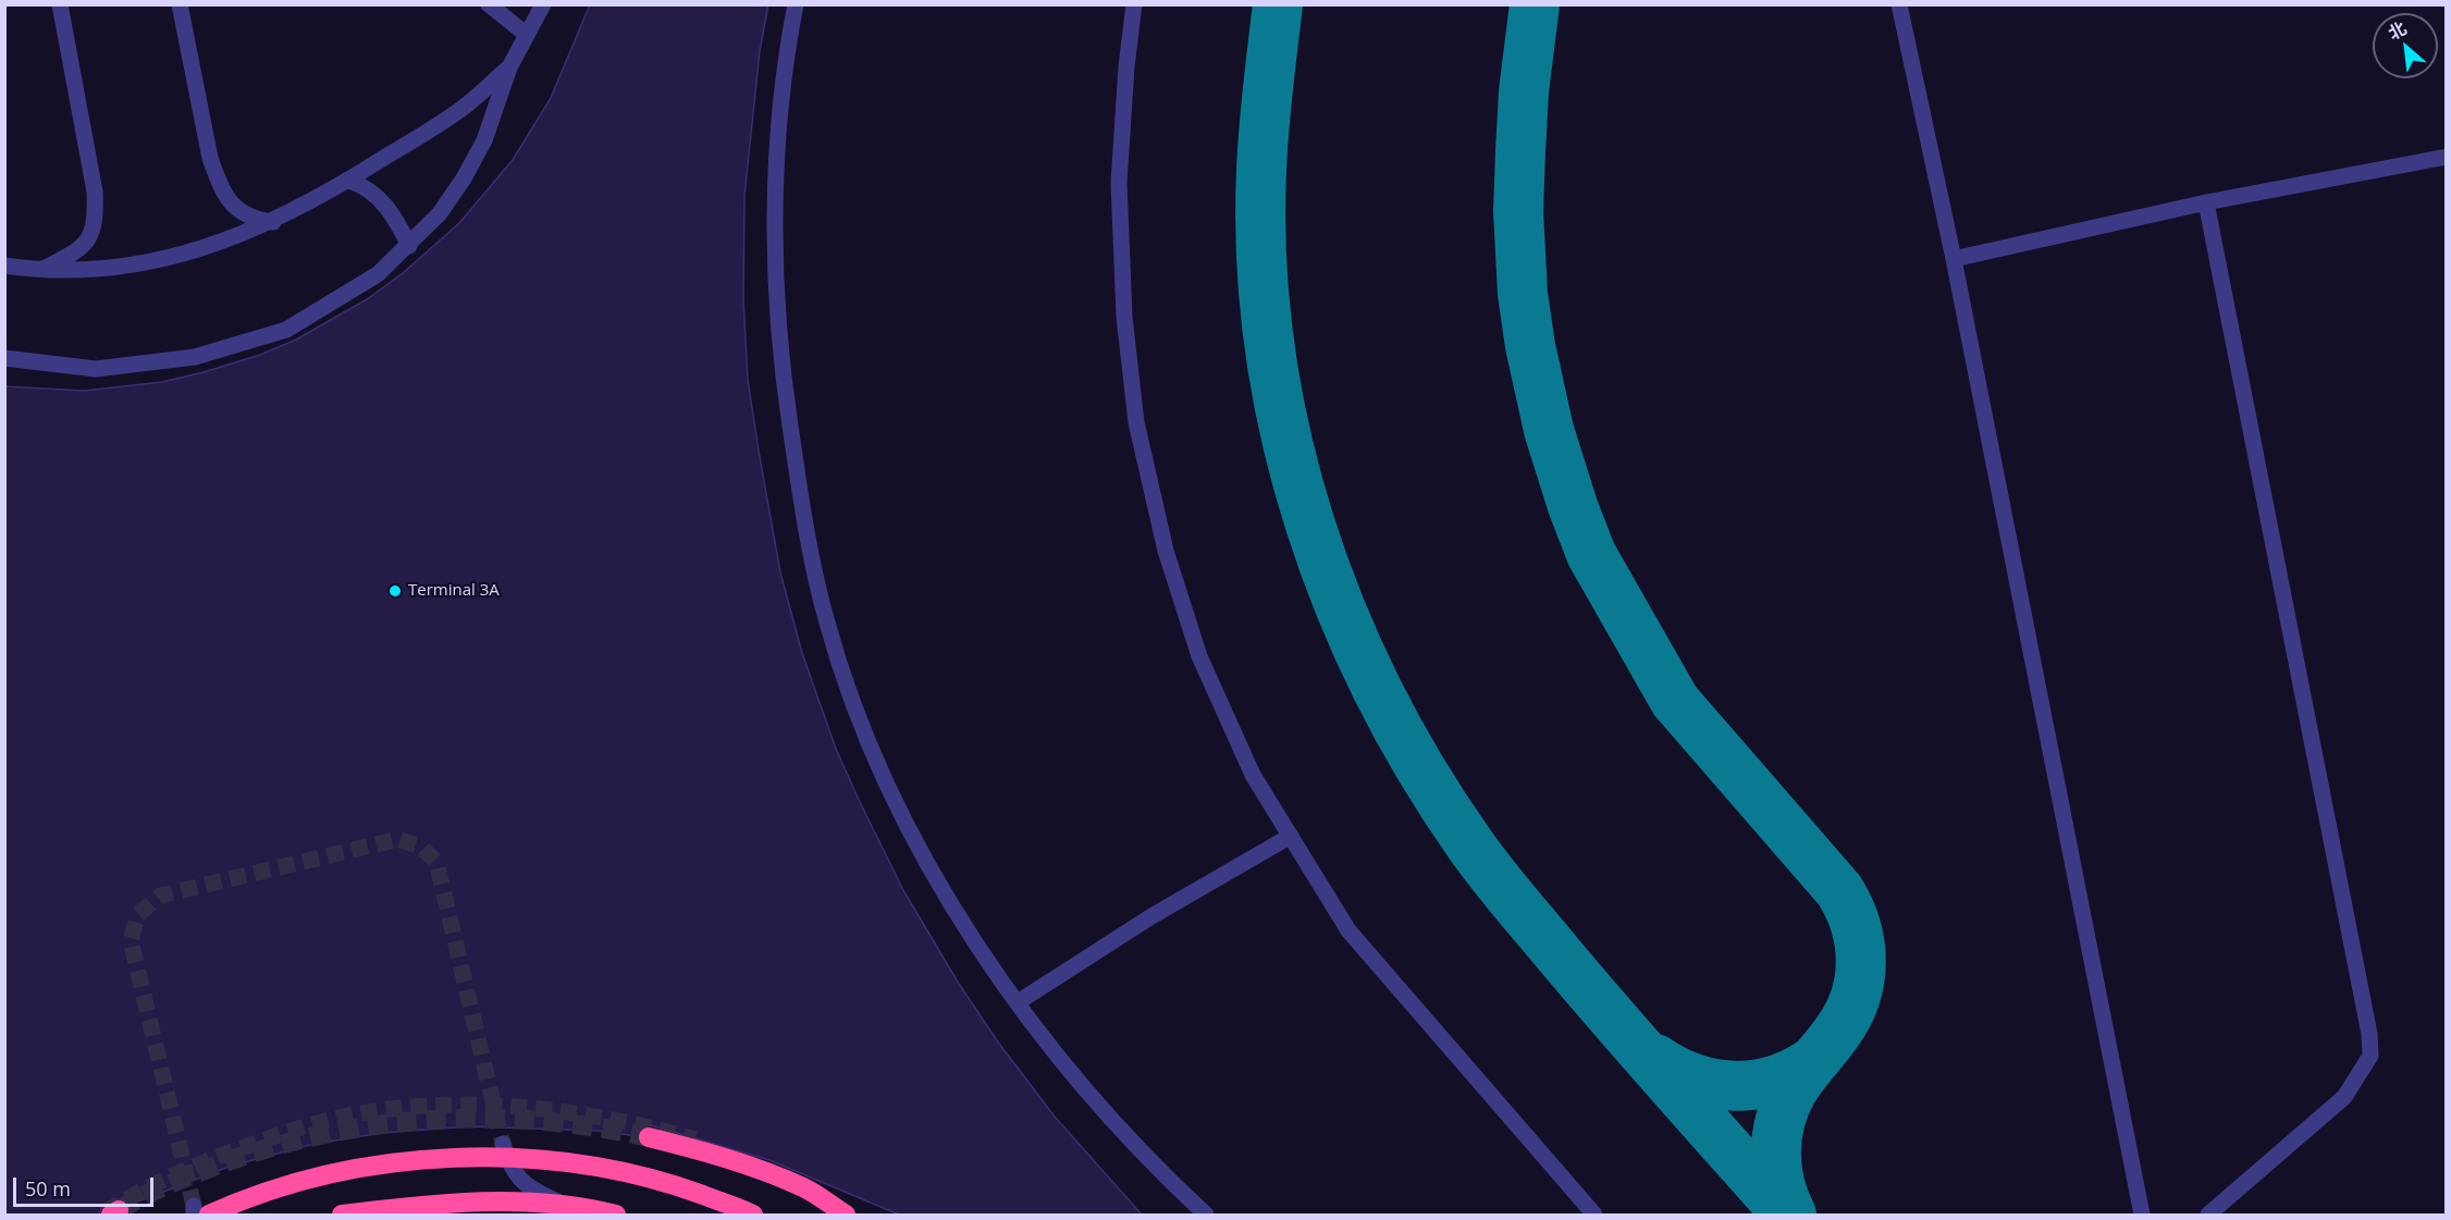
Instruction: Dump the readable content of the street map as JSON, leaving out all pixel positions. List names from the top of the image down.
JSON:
{
  "places": ["Terminal 3A"],
  "scale_bar": "50 m",
  "north": "top left"
}
